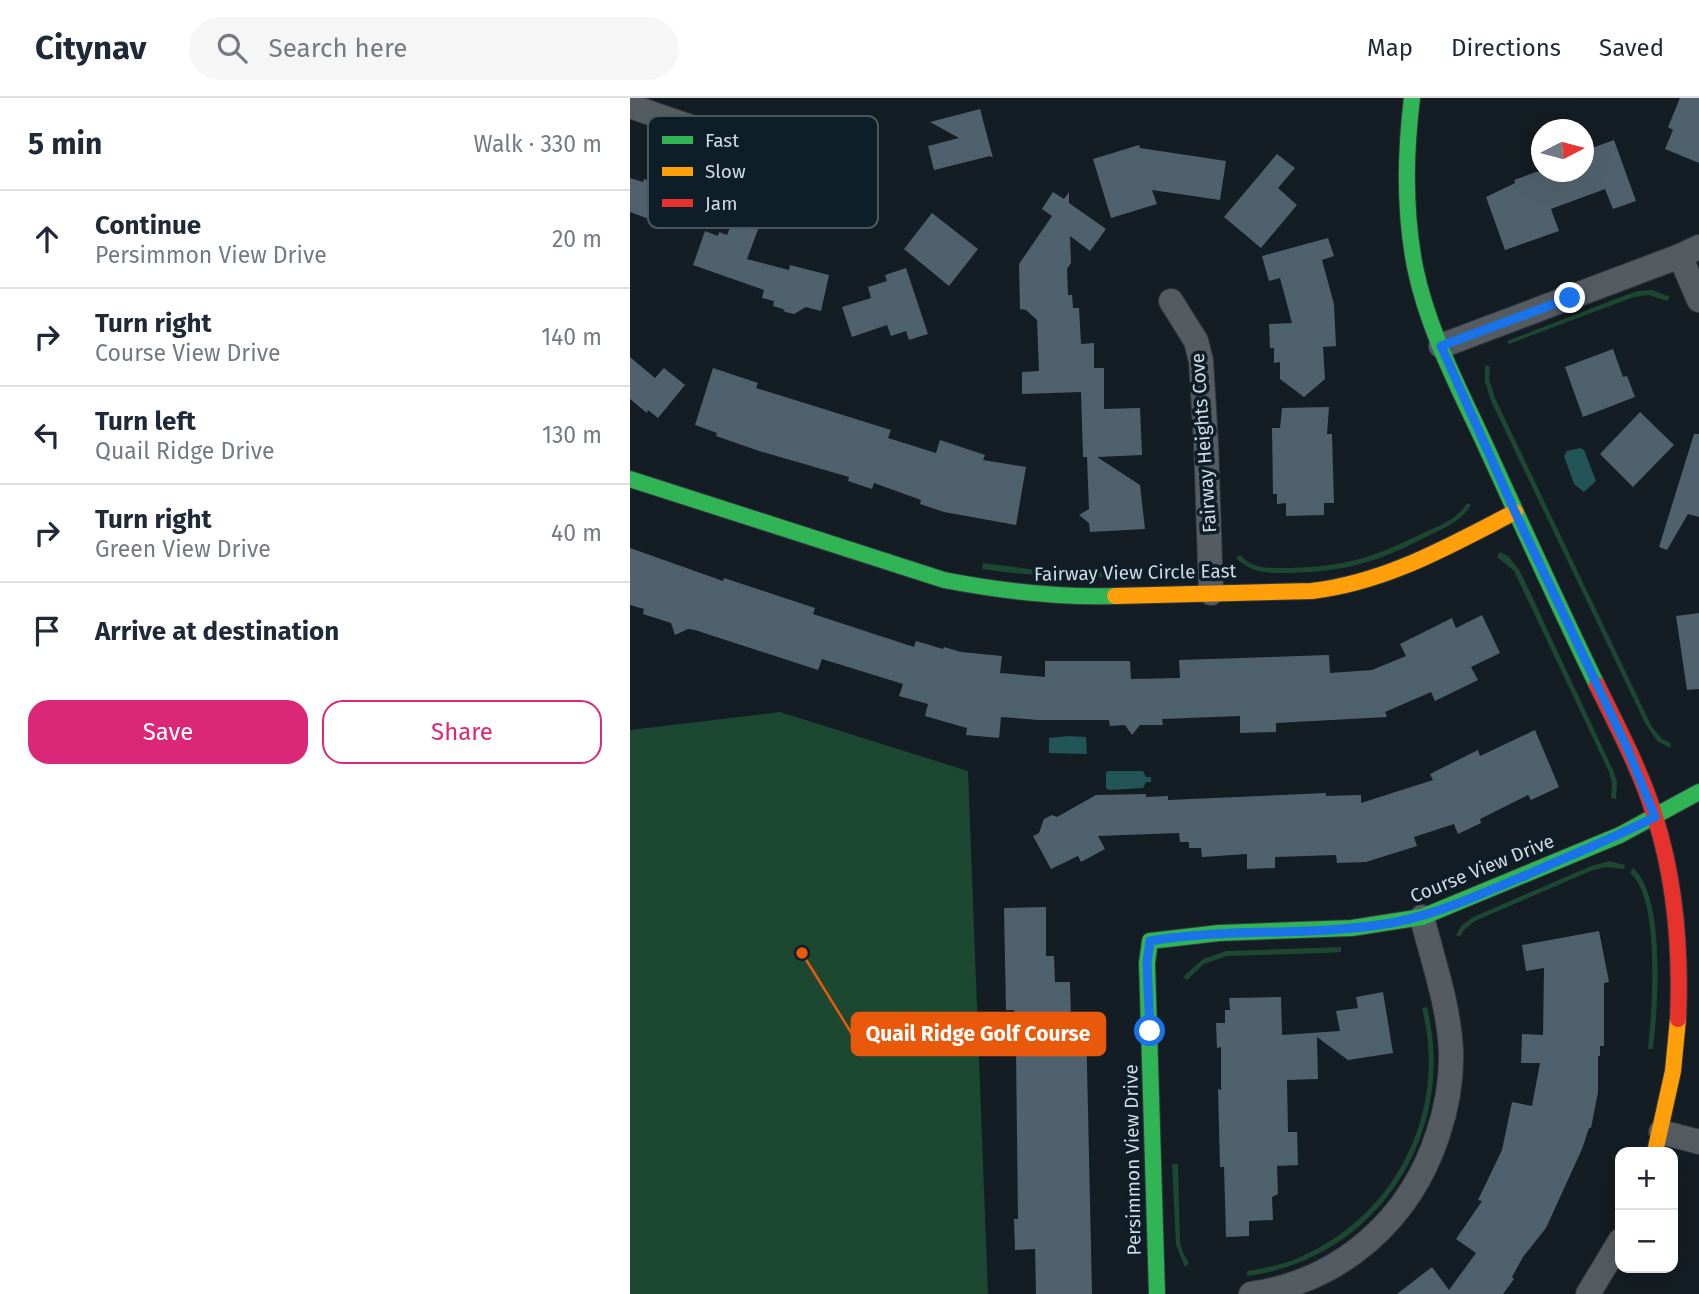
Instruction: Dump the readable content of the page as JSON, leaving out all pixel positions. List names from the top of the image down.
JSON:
{
  "streets": {
    "street": [
      "Fairway Heights Cove",
      "Fairway View Circle East",
      "Course View Drive",
      "Persimmon View Drive"
    ]
  },
  "crossings": [
    ["Fairway Heights Cove", "Fairway View Circle East"],
    ["Course View Drive", "Persimmon View Drive"]
  ],
  "places": ["Quail Ridge Golf Course"],
  "legend": ["Fast", "Slow", "Jam"],
  "north": "right",
  "page": {
    "header": "Citynav",
    "search": "Search here",
    "nav": ["Map", "Directions", "Saved"],
    "heading": ["5 min", "Walk · 330 m"],
    "list": [
      ["Continue", "Persimmon View Drive", "20 m"],
      ["Turn right", "Course View Drive", "140 m"],
      ["Turn left", "Quail Ridge Drive", "130 m"],
      ["Turn right", "Green View Drive", "40 m"],
      "Arrive at destination"
    ],
    "buttons": ["Save", "Share"],
    "map_buttons": ["+", "−"]
  }
}
